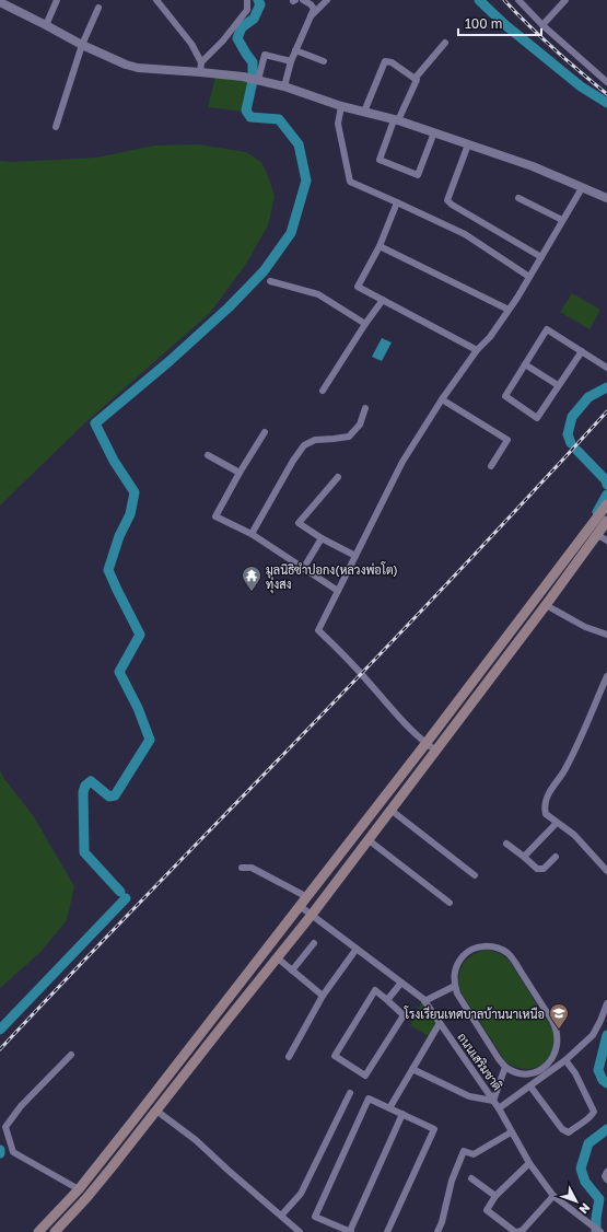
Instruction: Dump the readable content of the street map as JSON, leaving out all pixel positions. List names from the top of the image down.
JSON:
{
  "streets": {
    "street": ["ถนนเสริมชาติ"]
  },
  "places": {
    "temple": ["มูลนิธิซำปอกง(หลวงพ่อโต) ทุ่งสง"],
    "school or university": ["โรงเรียนเทศบาลบ้านนาเหนือ"]
  },
  "scale_bar": "100 m",
  "north": "bottom right"
}
